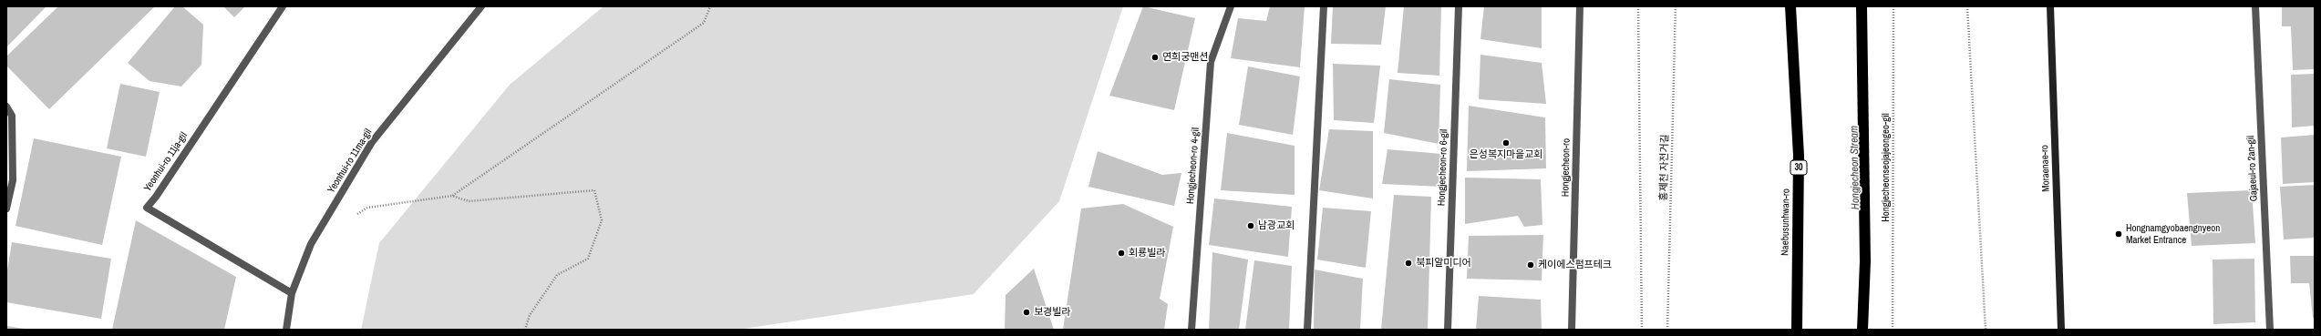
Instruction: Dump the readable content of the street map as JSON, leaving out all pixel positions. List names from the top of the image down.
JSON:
{
  "streets": {
    "highway": ["30", "Naebusunhwan-ro"],
    "main road": ["Moraenae-ro"],
    "street": [
      "Yeonhui-ro 11ma-gil",
      "Yeonhui-ro 11ja-gil",
      "Hongjecheon-ro 4-gil",
      "Hongjecheon-ro 6-gil",
      "Hongjecheon-ro",
      "Gajaeul-ro 2an-gil"
    ],
    "path": ["홍제천 자전거길", "Hongjecheonseojajeongeo-gil"]
  },
  "crossings": [
    ["Yeonhui-ro 11ma-gil", "Yeonhui-ro 11ja-gil"]
  ],
  "water": ["Hongjecheon Stream"],
  "places": [
    "연희궁맨션",
    "은성복지마을교회",
    "남광교회",
    "Hongnamgyobaengnyeon Market Entrance",
    "회룡빌라",
    "북피알미디어",
    "케이에스펌프테크",
    "보경빌라"
  ]
}
